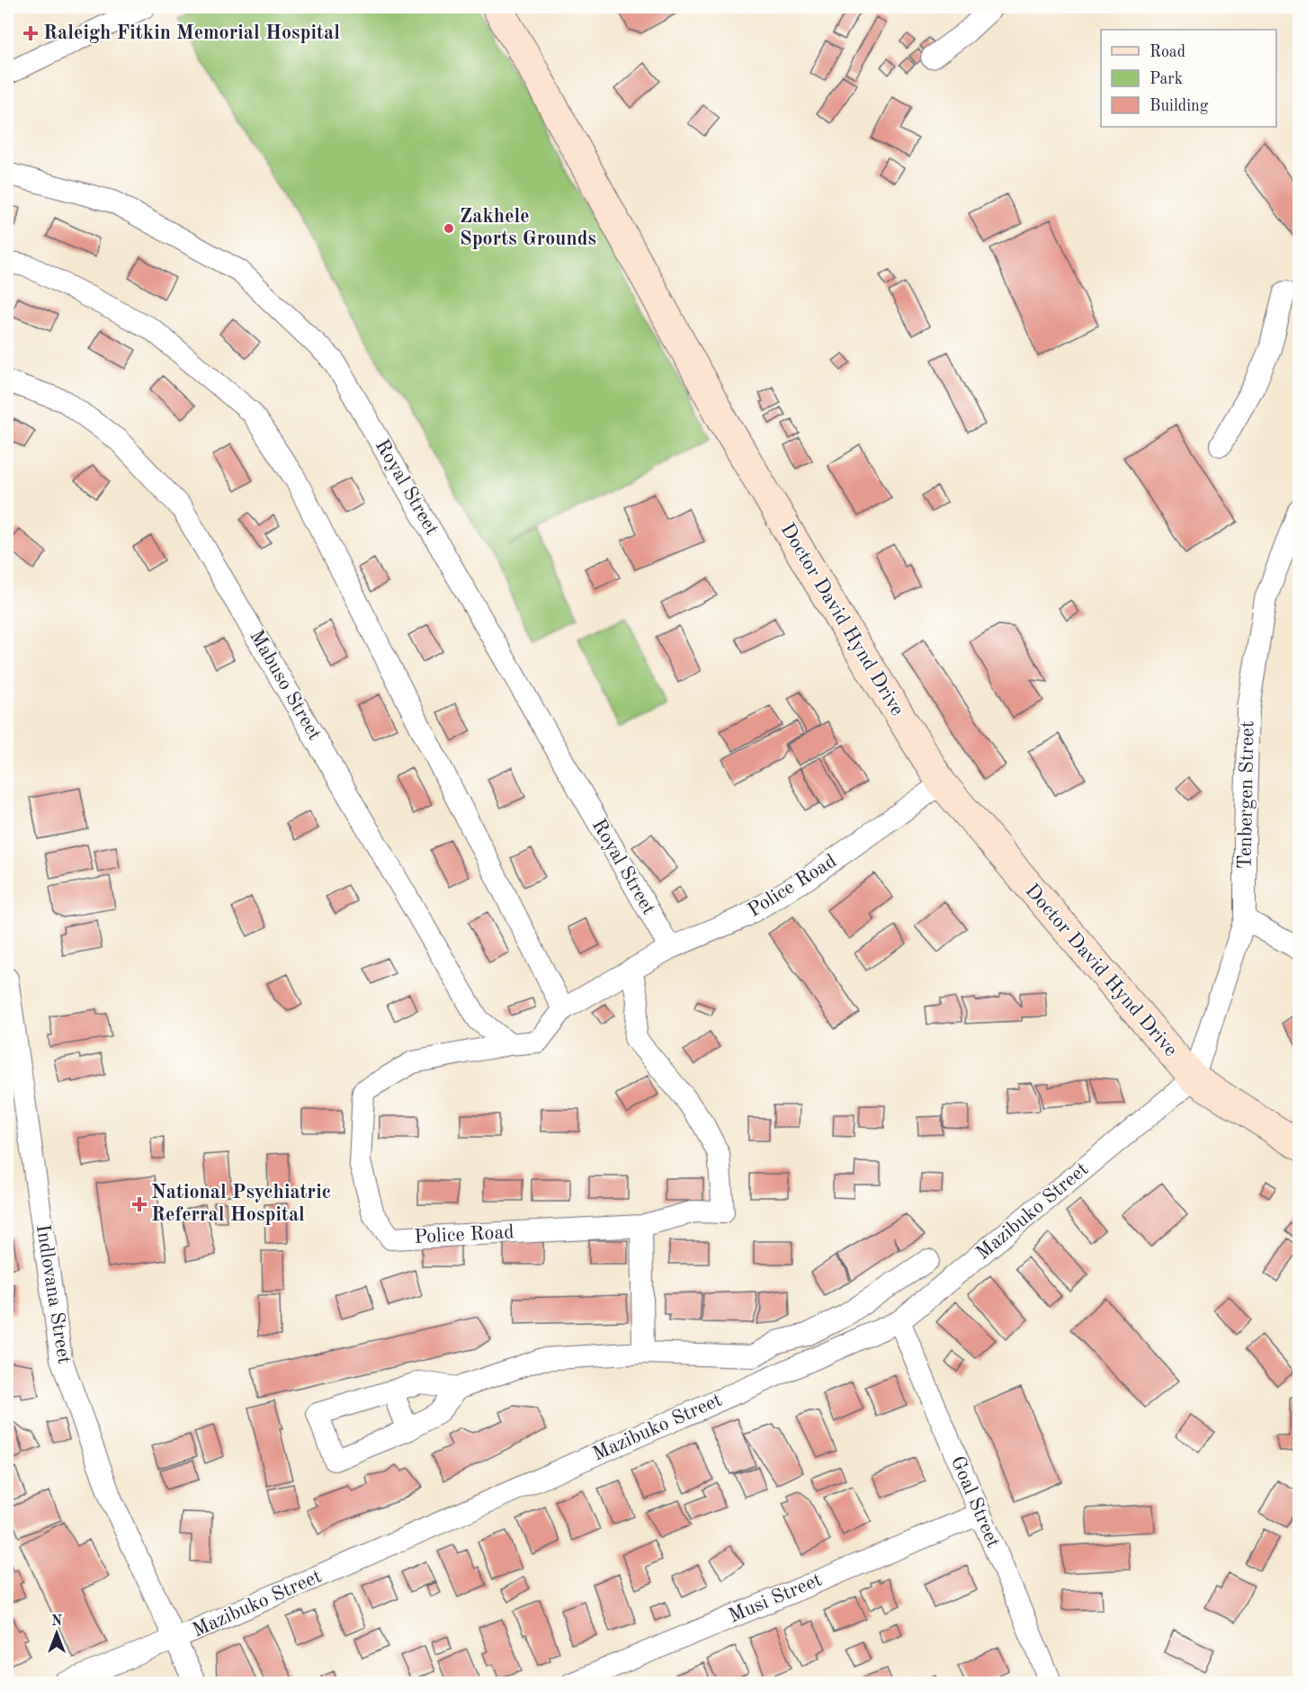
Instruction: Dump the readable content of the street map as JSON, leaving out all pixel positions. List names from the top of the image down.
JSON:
{
  "streets": {
    "main road": ["Doctor David Hynd Drive"],
    "street": [
      "Royal Street",
      "Mabuso Street",
      "Tenbergen Street",
      "Police Road",
      "Mazibuko Street",
      "Indlovana Street",
      "Goal Street",
      "Musi Street"
    ]
  },
  "crossings": [
    ["Royal Street", "Police Road"],
    ["Doctor David Hynd Drive", "Tenbergen Street"],
    ["Doctor David Hynd Drive", "Police Road"],
    ["Doctor David Hynd Drive", "Mazibuko Street"],
    ["Mabuso Street", "Police Road"],
    ["Tenbergen Street", "Mazibuko Street"],
    ["Mazibuko Street", "Indlovana Street"],
    ["Mazibuko Street", "Goal Street"],
    ["Goal Street", "Musi Street"]
  ],
  "places": {
    "health": ["Raleigh Fitkin Memorial Hospital", "National Psychiatric Referral Hospital"],
    "other": ["Zakhele Sports Grounds"]
  },
  "legend": ["Road", "Park", "Building"],
  "north": "top"
}
